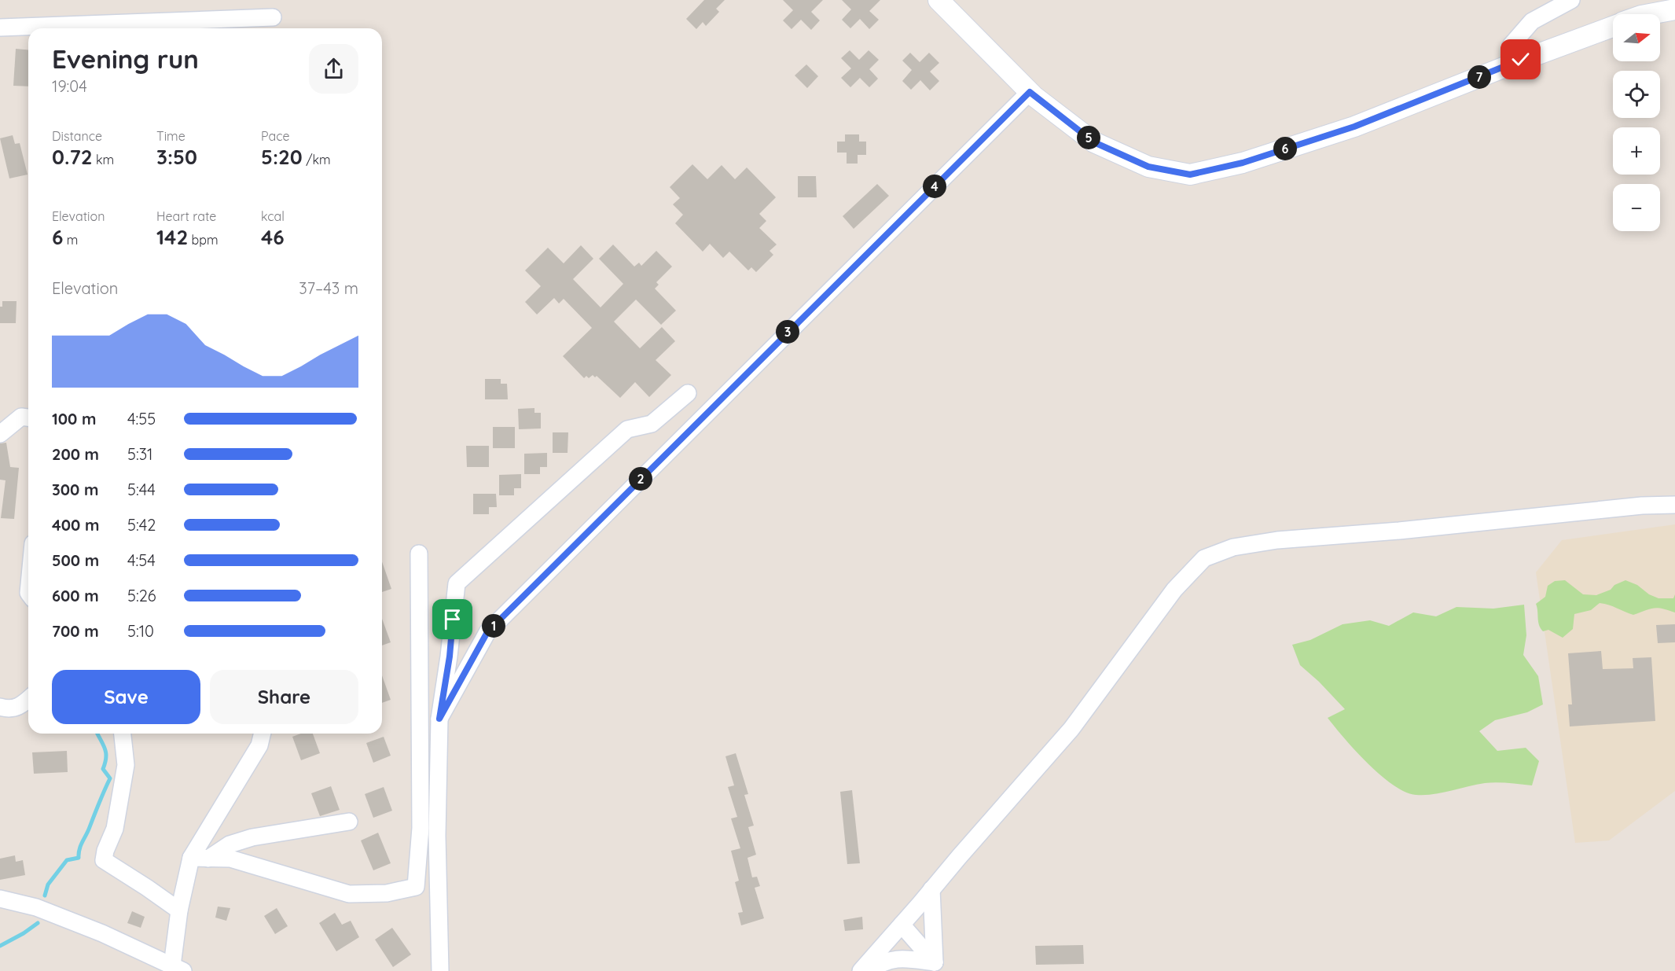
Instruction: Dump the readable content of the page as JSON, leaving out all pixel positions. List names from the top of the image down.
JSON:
{
  "north": "right",
  "page": {
    "map_buttons": ["+", "−"],
    "heading": ["Evening run", "19:04"],
    "pins": [
      "7",
      "5",
      "6",
      "4",
      "3",
      "2",
      "1"
    ],
    "stats": [
      ["Distance", "0.72 km"],
      ["Time", "3:50"],
      ["Pace", "5:20 /km"],
      ["Elevation", "6 m"],
      ["Heart rate", "142 bpm"],
      ["kcal", "46"]
    ],
    "chart": ["Elevation", "37–43 m"],
    "list": [
      {
        "name": "100 m",
        "note": "4:55"
      },
      {
        "name": "200 m",
        "note": "5:31"
      },
      {
        "name": "300 m",
        "note": "5:44"
      },
      {
        "name": "400 m",
        "note": "5:42"
      },
      {
        "name": "500 m",
        "note": "4:54"
      },
      {
        "name": "600 m",
        "note": "5:26"
      },
      {
        "name": "700 m",
        "note": "5:10"
      }
    ],
    "buttons": ["Save", "Share"]
  }
}
